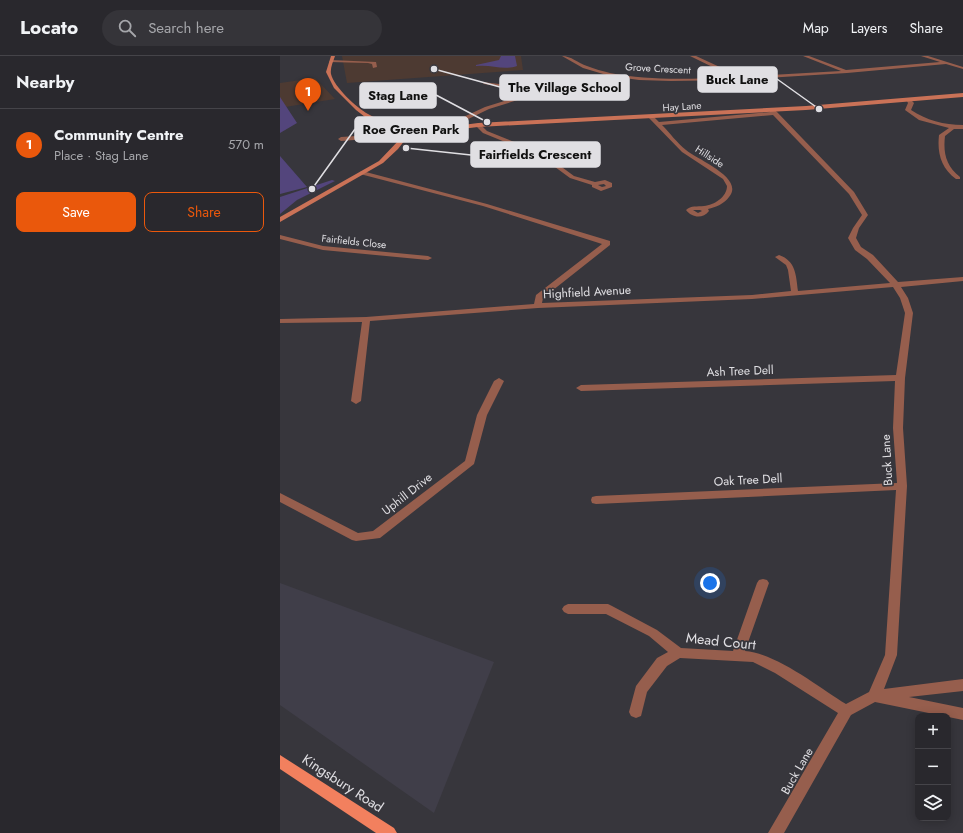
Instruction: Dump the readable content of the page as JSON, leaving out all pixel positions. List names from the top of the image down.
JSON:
{
  "streets": {
    "main road": ["Kingsbury Road"],
    "street": [
      "Grove Crescent",
      "Hay Lane",
      "Hillside",
      "Fairfields Close",
      "Highfield Avenue",
      "Ash Tree Dell",
      "Buck Lane",
      "Oak Tree Dell",
      "Uphill Drive",
      "Mead Court"
    ]
  },
  "crossings": [
    ["Hay Lane", "Hillside"],
    ["Hay Lane", "Buck Lane"],
    ["Highfield Avenue", "Buck Lane"],
    ["Ash Tree Dell", "Buck Lane"],
    ["Buck Lane", "Oak Tree Dell"],
    ["Buck Lane", "Mead Court"]
  ],
  "places": [
    "The Village School",
    "Buck Lane",
    "Stag Lane",
    "Fairfields Crescent",
    "Roe Green Park"
  ],
  "page": {
    "header": "Locato",
    "search": "Search here",
    "nav": ["Map", "Layers", "Share"],
    "heading": "Nearby",
    "pins": "1",
    "list": [
      {
        "mark": "1",
        "name": "Community Centre",
        "note": "Place · Stag Lane",
        "value": "570 m"
      }
    ],
    "buttons": ["Save", "Share"],
    "map_buttons": ["+", "−"]
  }
}
